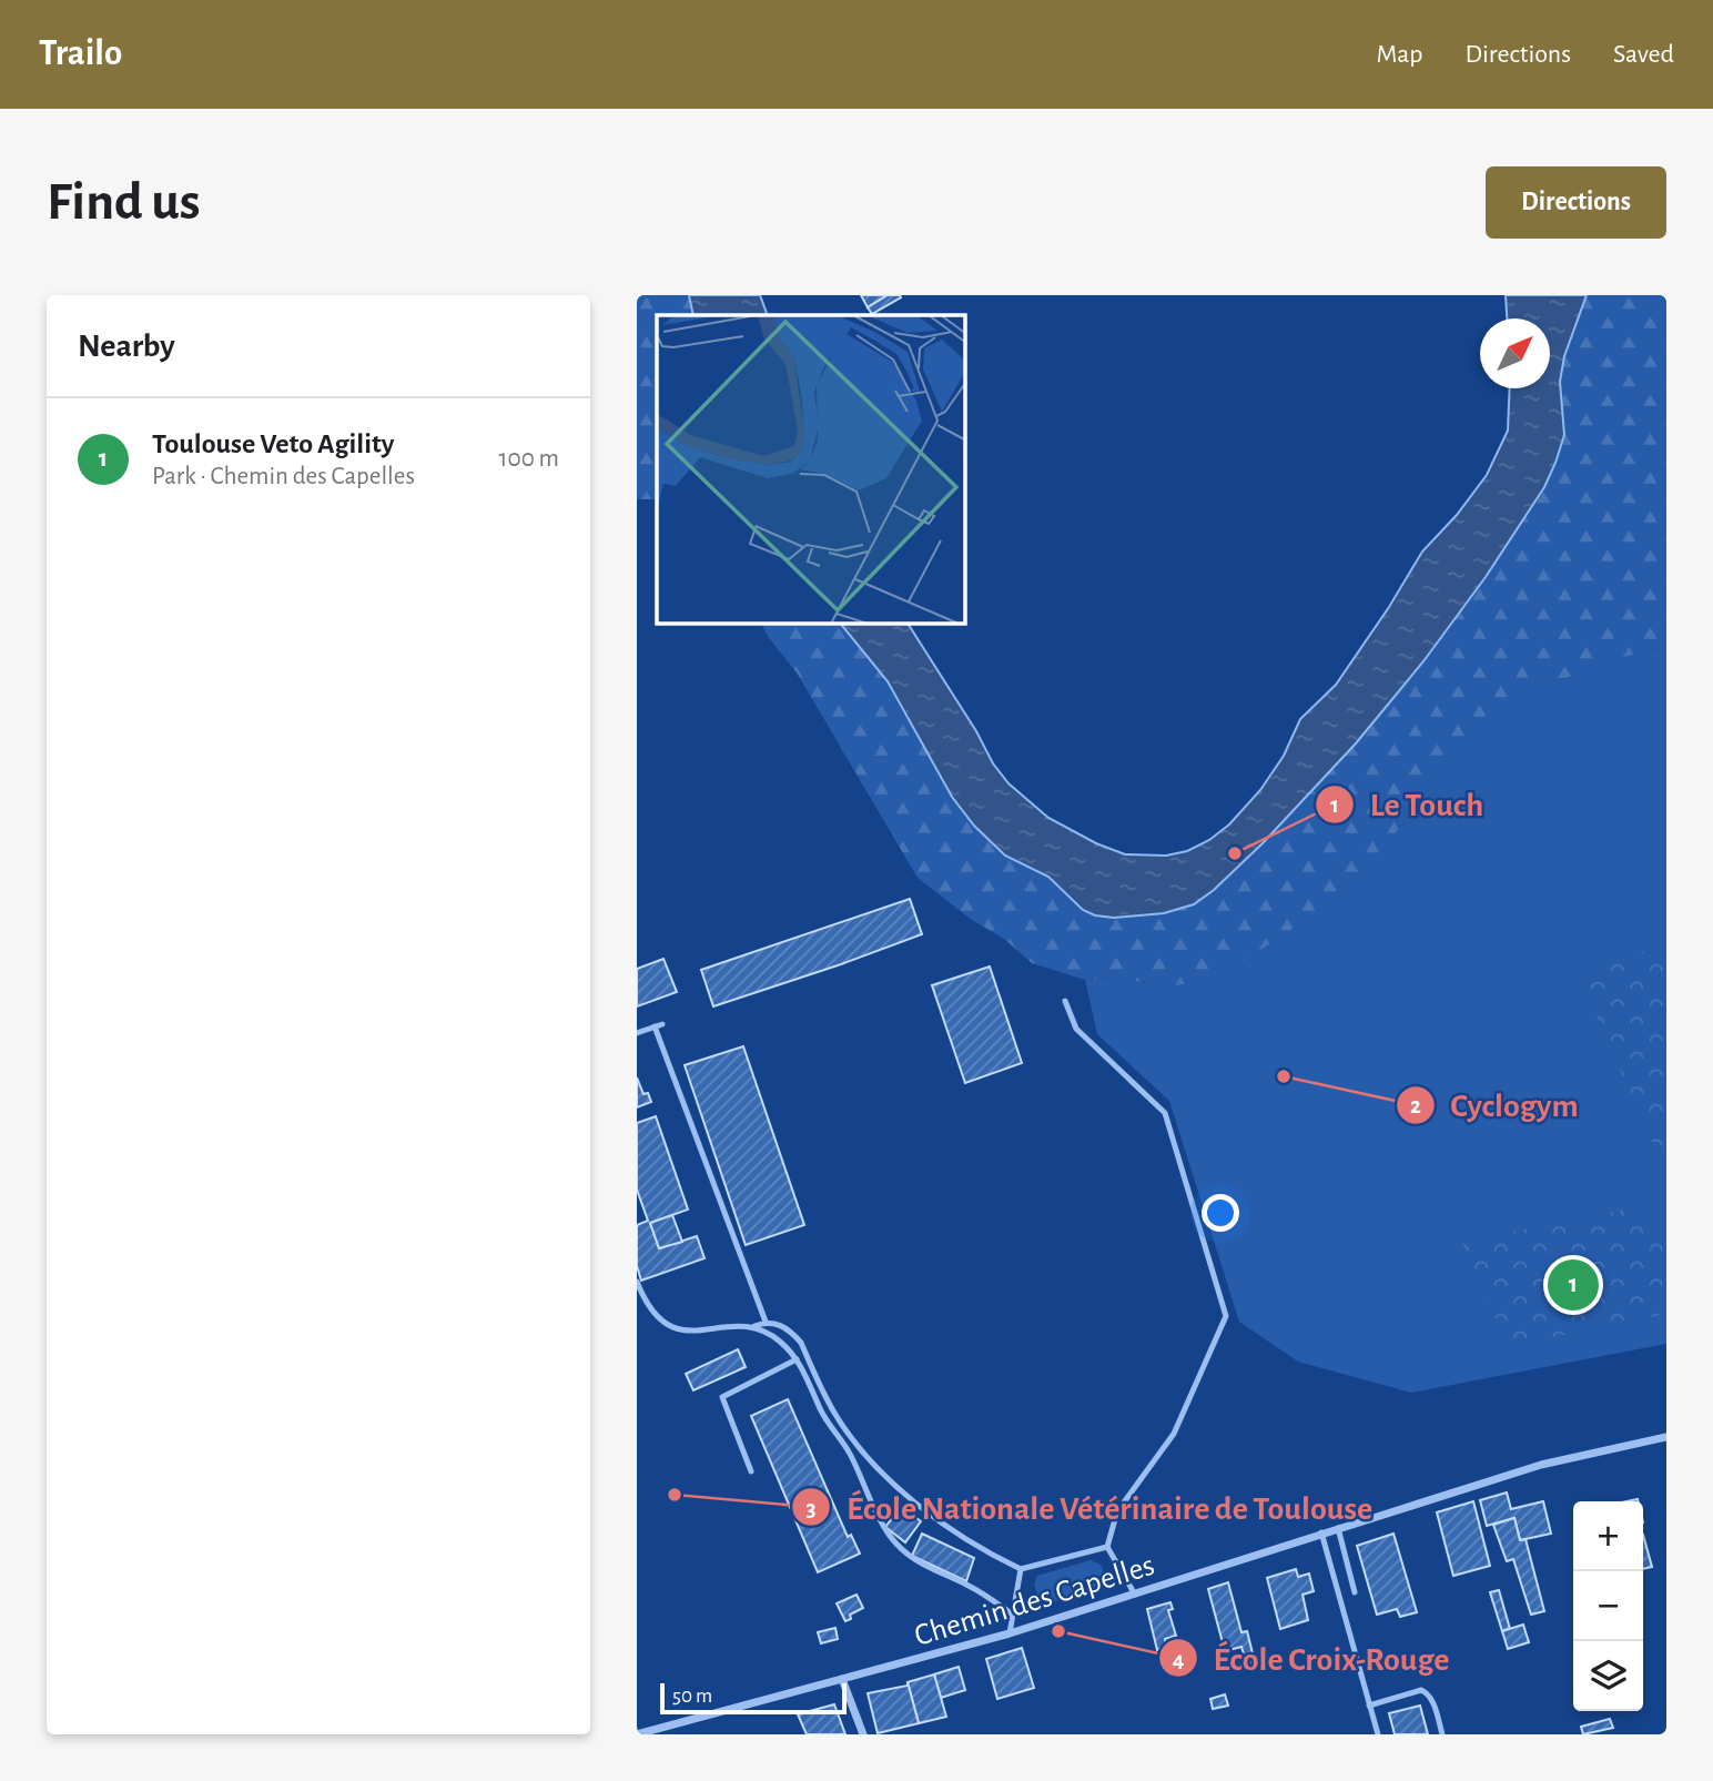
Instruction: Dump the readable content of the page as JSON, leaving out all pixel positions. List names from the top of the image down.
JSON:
{
  "streets": {
    "street": ["Chemin des Capelles"]
  },
  "places": [
    "Le Touch",
    "Cyclogym",
    "École Nationale Vétérinaire de Toulouse",
    "École Croix-Rouge"
  ],
  "scale_bar": "50 m",
  "north": "top right",
  "page": {
    "header": "Trailo",
    "nav": ["Map", "Directions", "Saved"],
    "buttons": "Directions",
    "title": "Find us",
    "heading": "Nearby",
    "list": [
      {
        "mark": "1",
        "name": "Toulouse Veto Agility",
        "note": "Park · Chemin des Capelles",
        "value": "100 m"
      }
    ],
    "pins": "1",
    "map_buttons": ["+", "−"],
    "scale": "50 m"
  }
}
